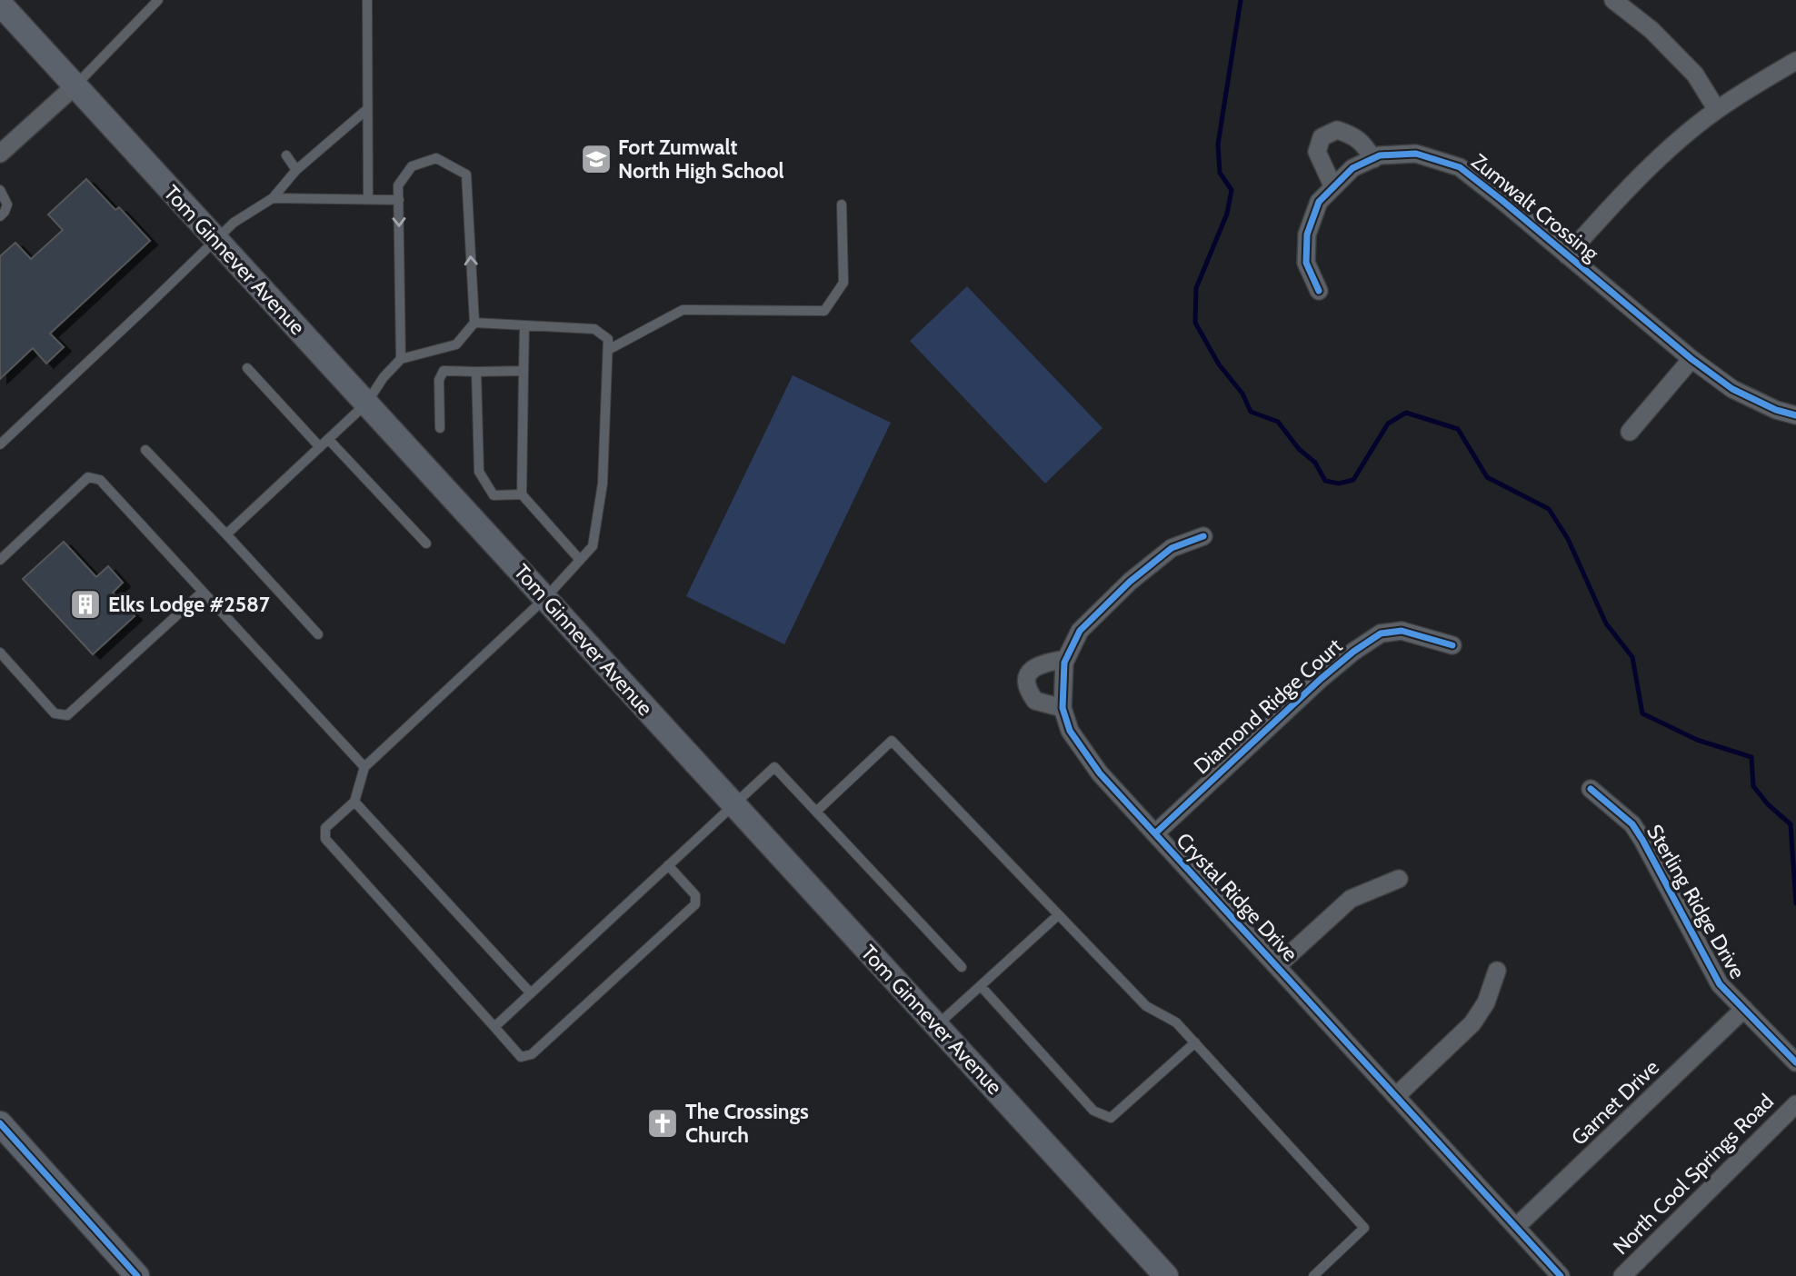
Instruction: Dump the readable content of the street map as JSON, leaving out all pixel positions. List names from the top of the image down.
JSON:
{
  "streets": {
    "main road": ["Tom Ginnever Avenue"],
    "street": [
      "Zumwalt Crossing",
      "Diamond Ridge Court",
      "Crystal Ridge Drive",
      "Sterling Ridge Drive",
      "Garnet Drive",
      "North Cool Springs Road"
    ]
  },
  "crossings": [
    ["Diamond Ridge Court", "Crystal Ridge Drive"],
    ["Crystal Ridge Drive", "Garnet Drive"],
    ["Sterling Ridge Drive", "Garnet Drive"]
  ],
  "places": {
    "school or university": ["Fort Zumwalt North High School"],
    "building": ["Elks Lodge #2587"],
    "church": ["The Crossings Church"]
  }
}
